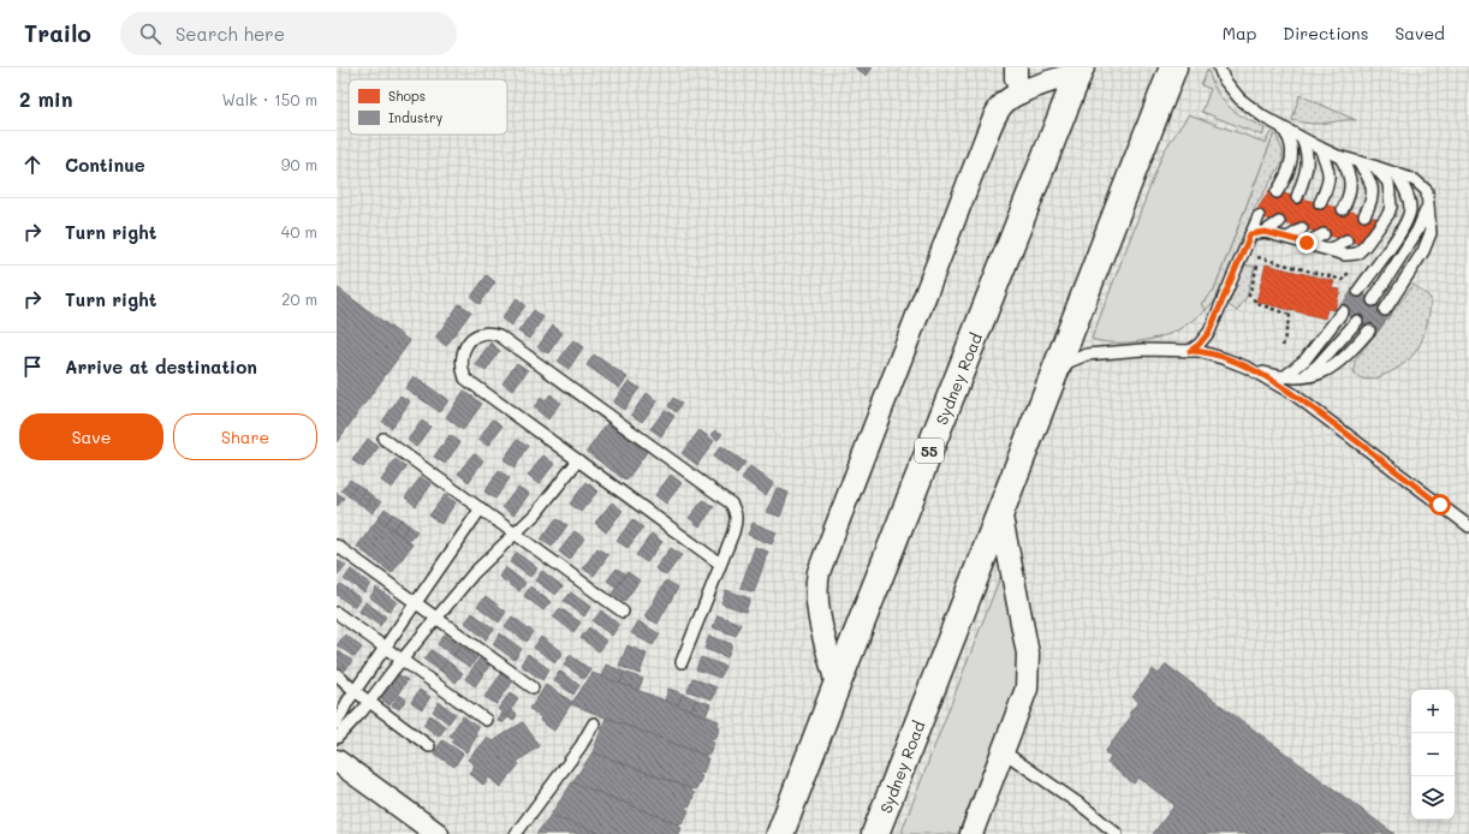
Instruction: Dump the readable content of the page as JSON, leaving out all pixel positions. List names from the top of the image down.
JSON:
{
  "streets": {
    "highway": ["Sydney Road", "55"]
  },
  "legend": ["Shops", "Industry"],
  "page": {
    "header": "Trailo",
    "search": "Search here",
    "nav": ["Map", "Directions", "Saved"],
    "heading": ["2 min", "Walk · 150 m"],
    "list": [
      ["Continue", "90 m"],
      ["Turn right", "40 m"],
      ["Turn right", "20 m"],
      "Arrive at destination"
    ],
    "buttons": ["Save", "Share"],
    "map_buttons": ["+", "−"]
  }
}
